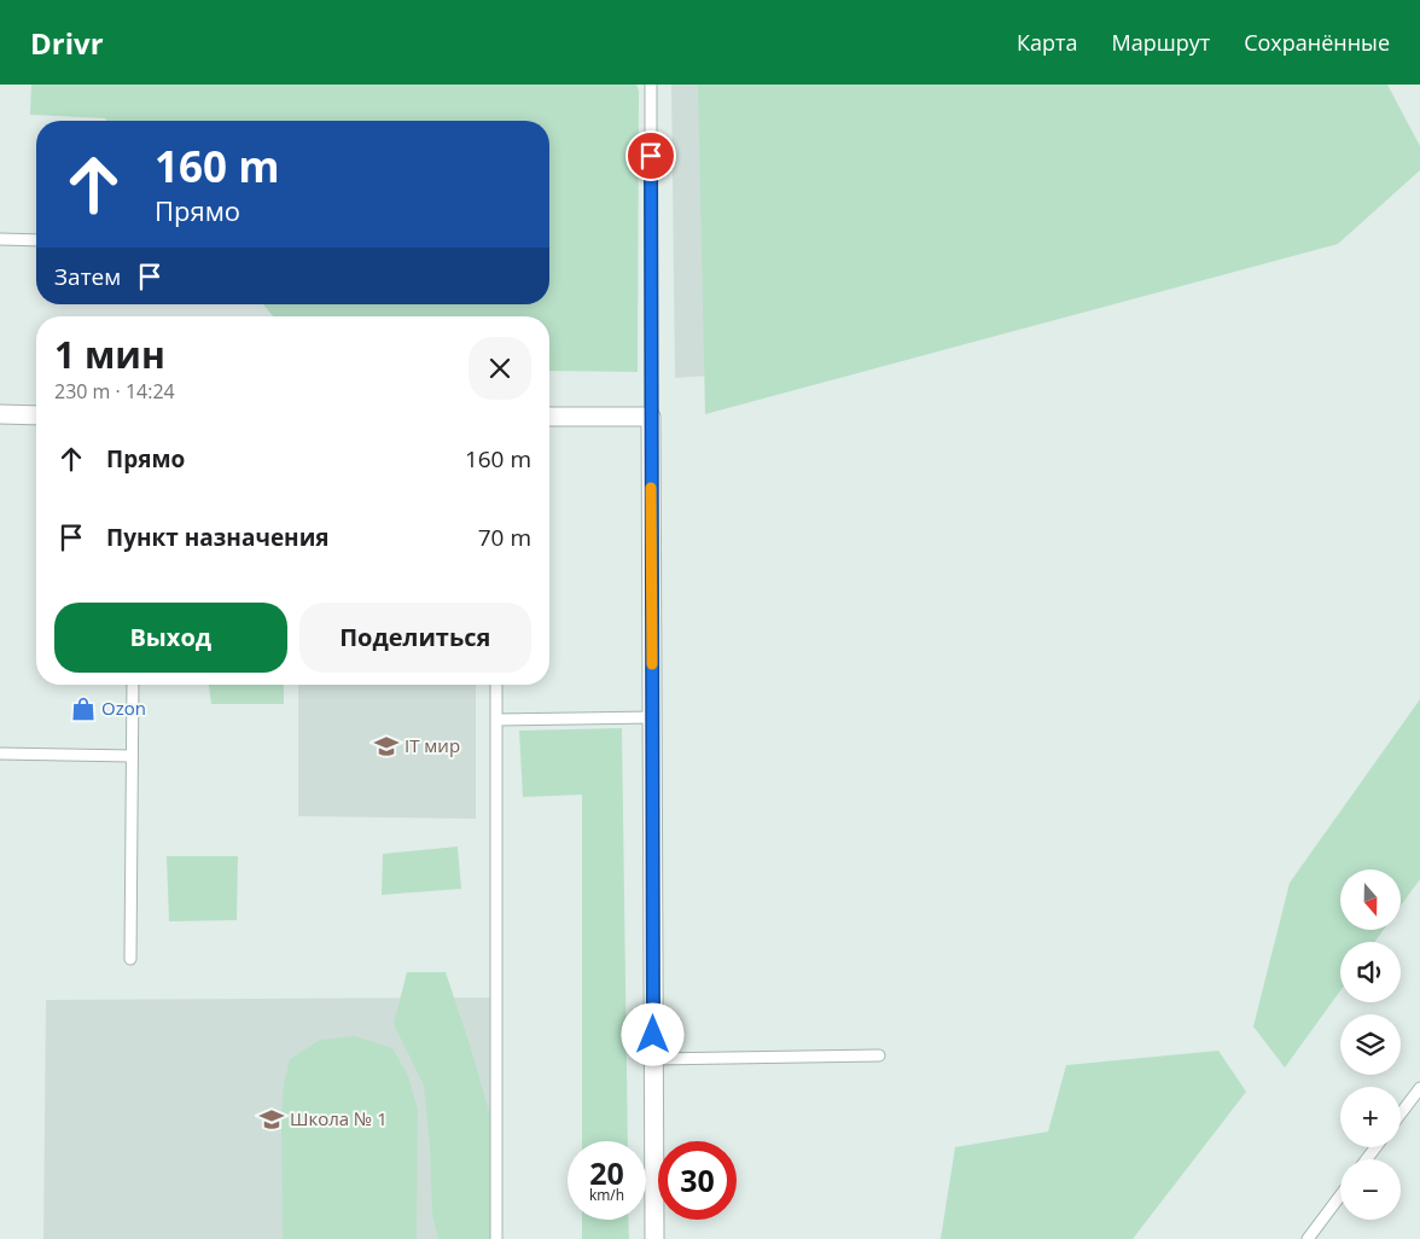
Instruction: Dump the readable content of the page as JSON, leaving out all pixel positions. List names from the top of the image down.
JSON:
{
  "places": {
    "shop": ["Ozon"],
    "school or university": ["IT мир", "Школа № 1"]
  },
  "north": "bottom",
  "page": {
    "header": "Drivr",
    "nav": ["Карта", "Маршрут", "Сохранённые"],
    "turn": ["160 m", "Прямо"],
    "then": "Затем",
    "heading": ["1 мин", "230 m · 14:24"],
    "list": [
      {
        "name": "Прямо",
        "value": "160 m"
      },
      {
        "name": "Пункт назначения",
        "value": "70 m"
      }
    ],
    "buttons": ["Выход", "Поделиться"],
    "map_buttons": ["+", "−"],
    "speed": "20 km/h",
    "limit": "30"
  }
}
